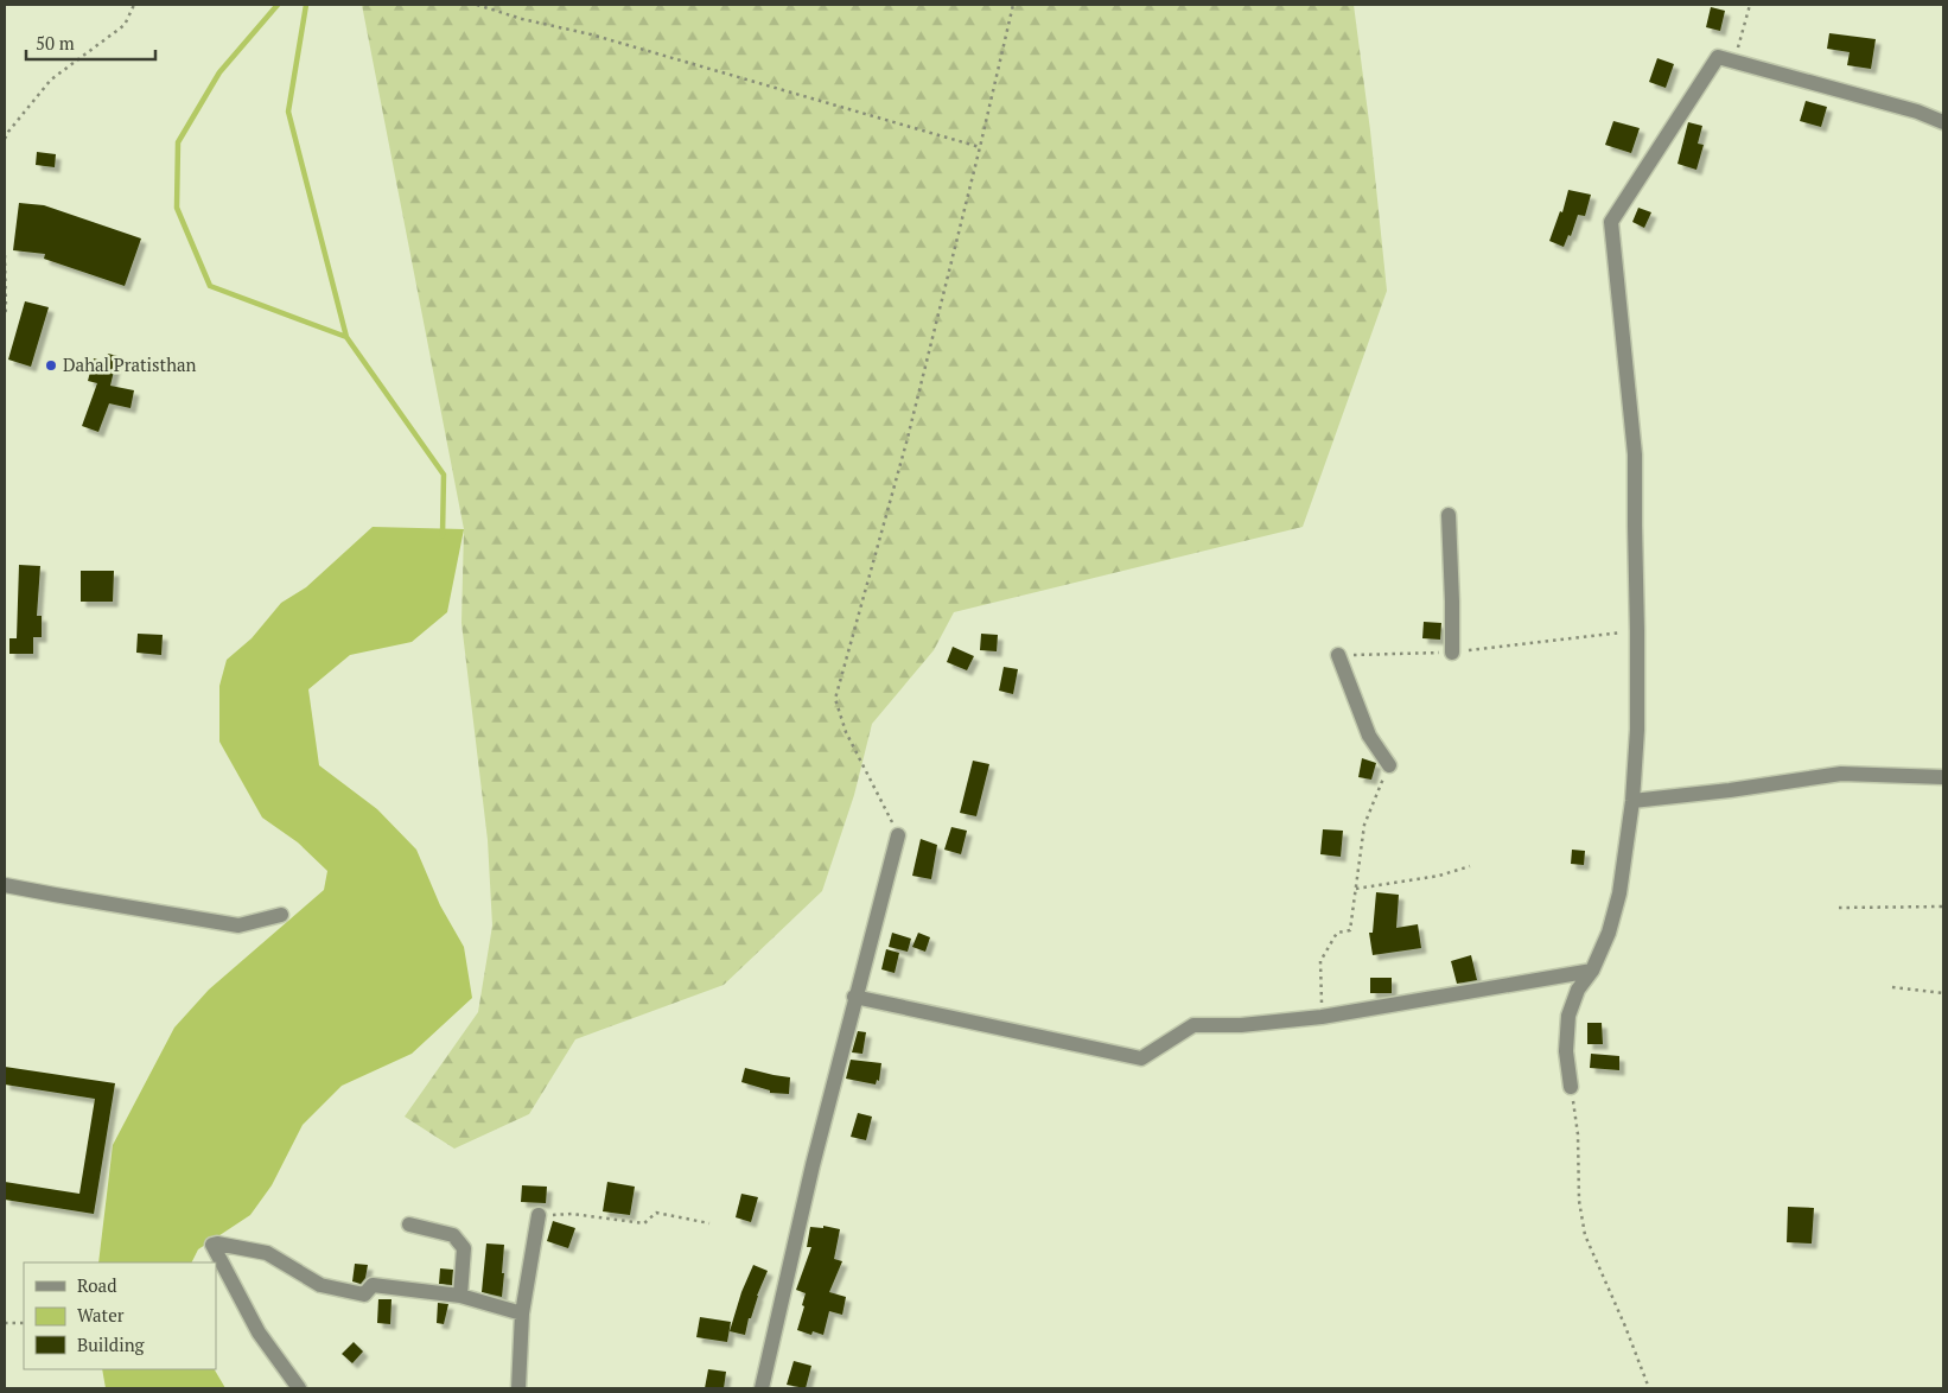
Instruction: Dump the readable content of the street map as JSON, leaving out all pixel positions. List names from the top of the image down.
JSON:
{
  "places": ["Dahal Pratisthan"],
  "legend": ["Road", "Water", "Building"],
  "scale_bar": "50 m"
}
